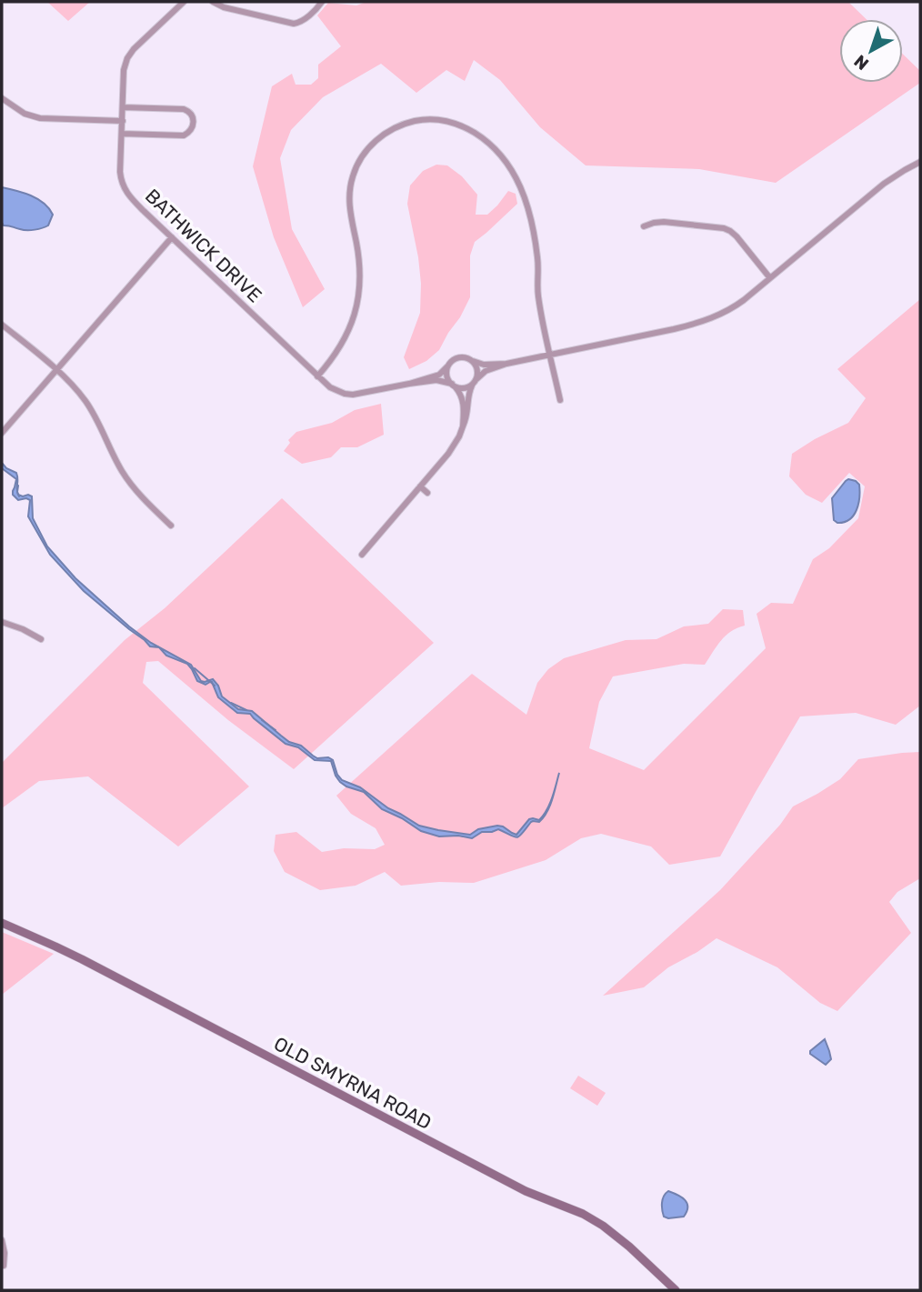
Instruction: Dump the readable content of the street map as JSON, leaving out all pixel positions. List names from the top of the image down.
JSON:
{
  "streets": {
    "street": ["BATHWICK DRIVE", "OLD SMYRNA ROAD"]
  },
  "north": "bottom left"
}
